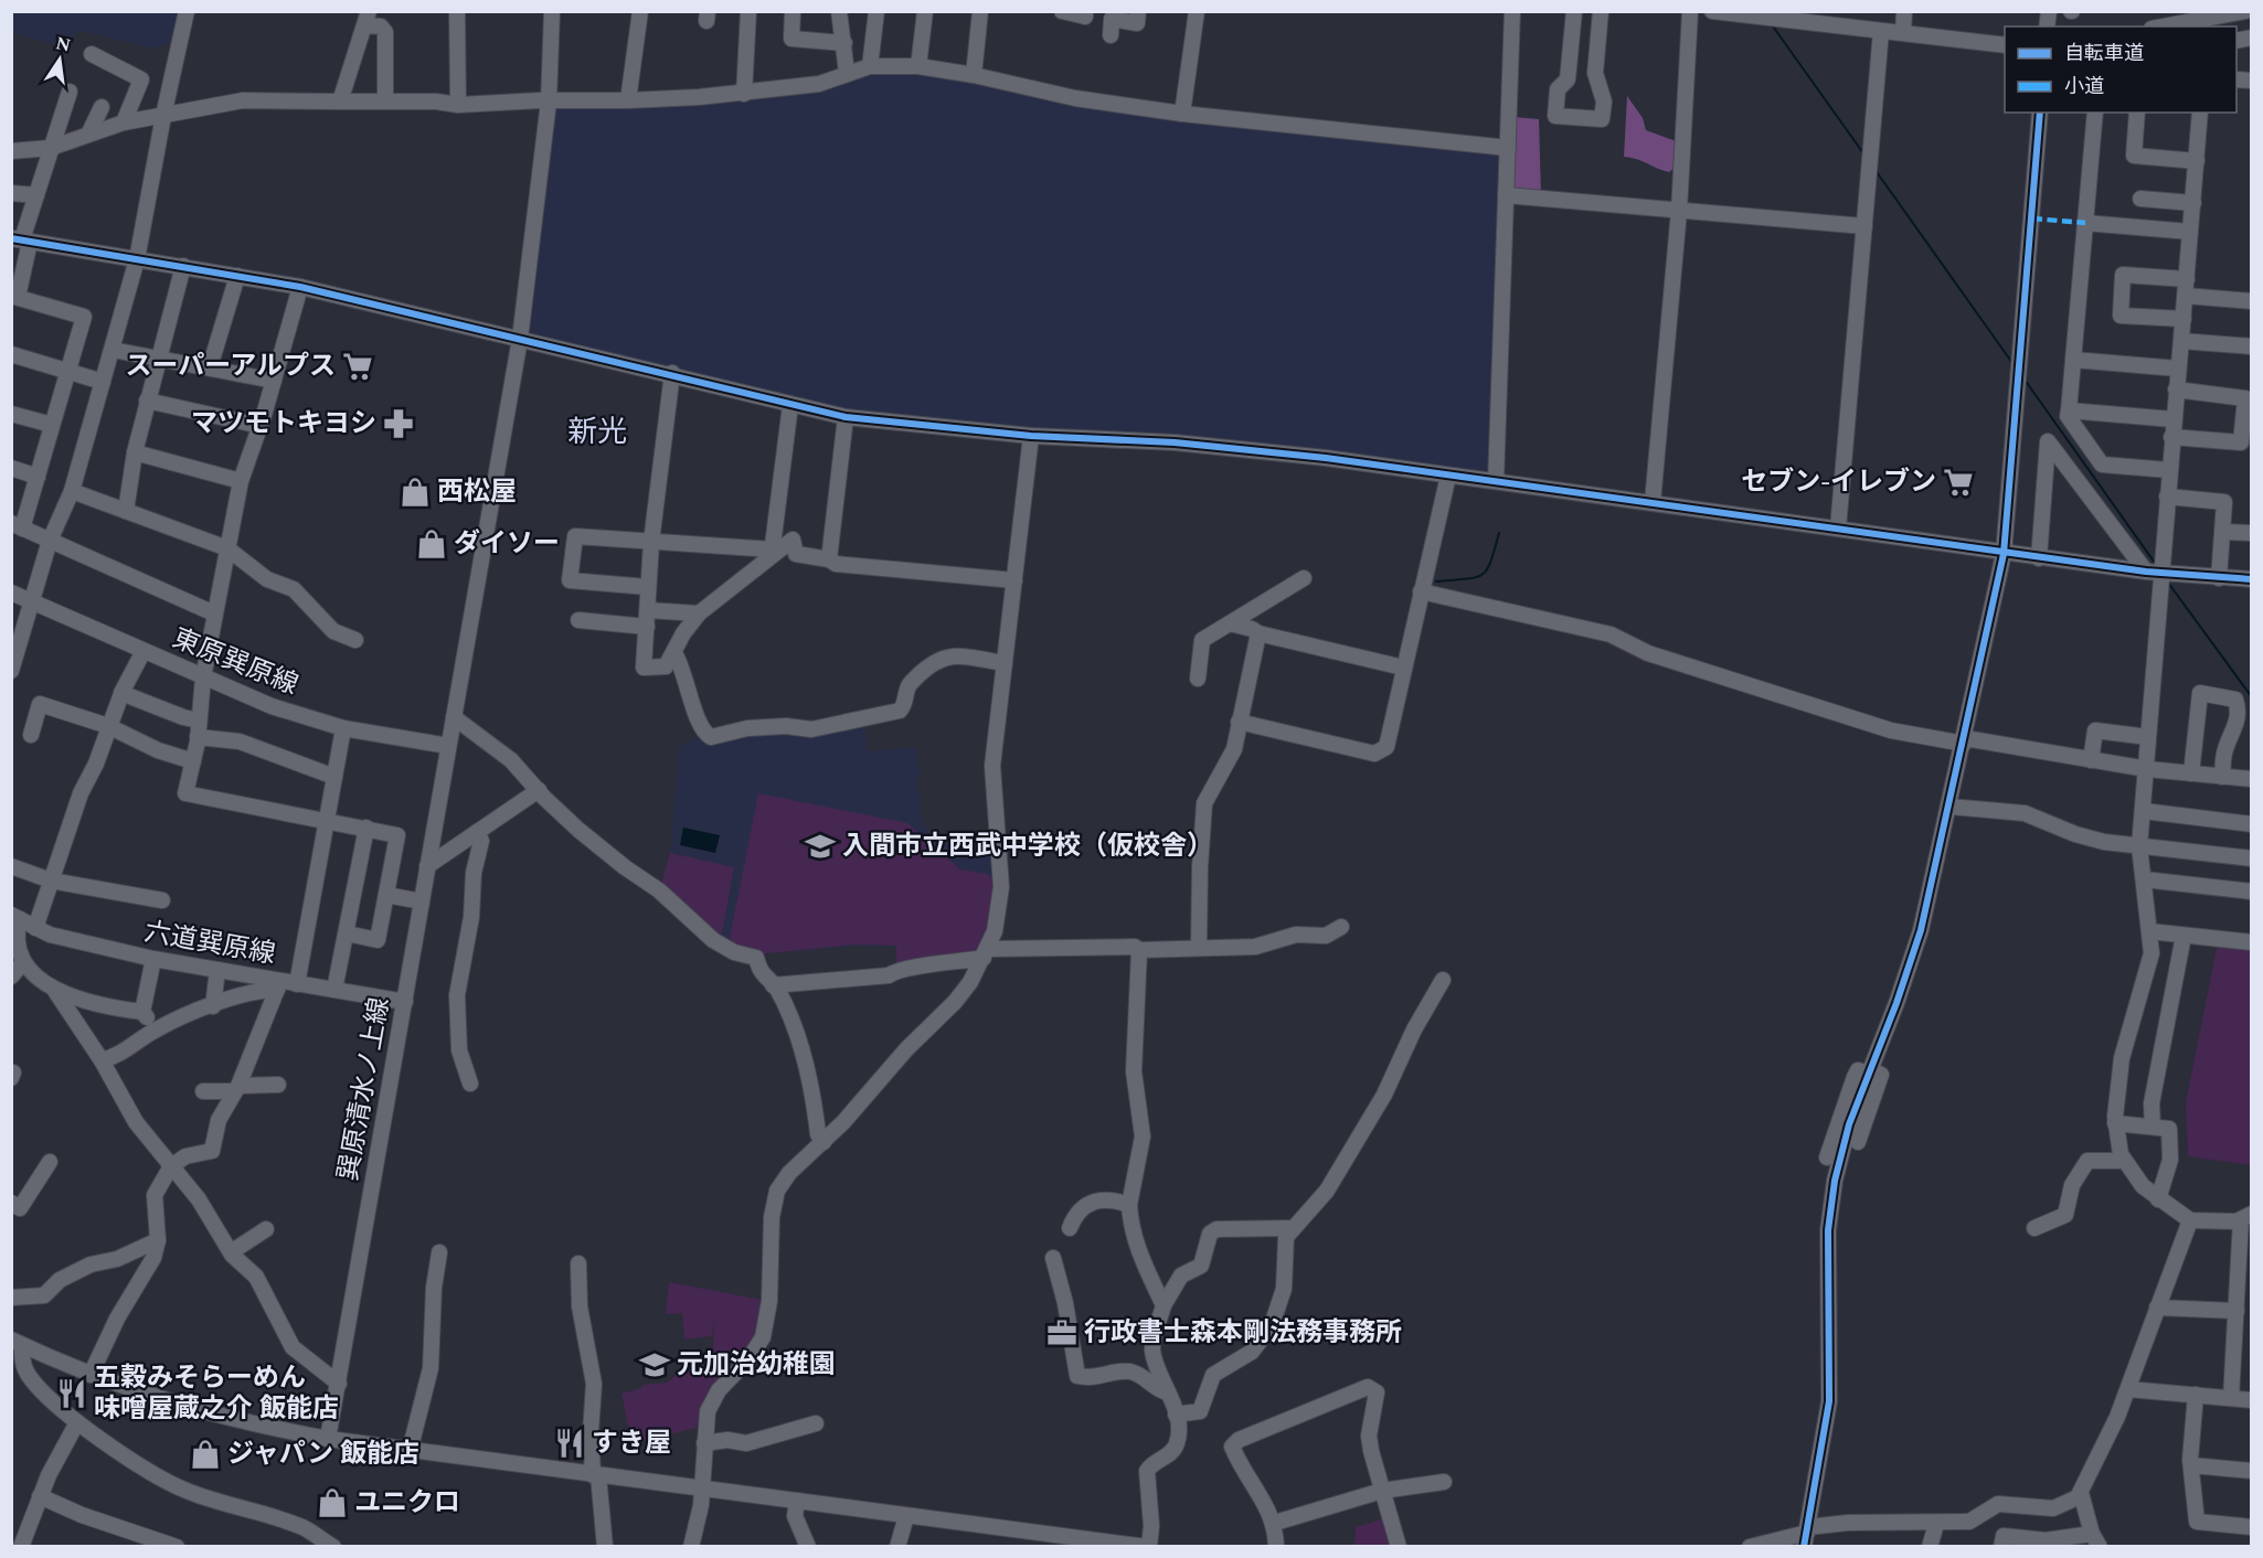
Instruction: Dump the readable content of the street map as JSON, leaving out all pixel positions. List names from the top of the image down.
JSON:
{
  "streets": {
    "street": ["東原巽原線", "六道巽原線", "巽原清水ノ上線"]
  },
  "crossings": [
    ["東原巽原線", "巽原清水ノ上線"],
    ["六道巽原線", "巽原清水ノ上線"]
  ],
  "districts": ["新光"],
  "places": {
    "supermarket": ["スーパーアルプス", "セブン-イレブン"],
    "pharmacy": ["マツモトキヨシ"],
    "shop": [
      "西松屋",
      "ダイソー",
      "ジャパン 飯能店",
      "ユニクロ"
    ],
    "school or university": ["入間市立西武中学校（仮校舎）", "元加治幼稚園"],
    "office": ["行政書士森本剛法務事務所"],
    "restaurant": ["五穀みそらーめん 味噌屋蔵之介 飯能店", "すき屋"]
  },
  "legend": ["自転車道", "小道"],
  "north": "top"
}
